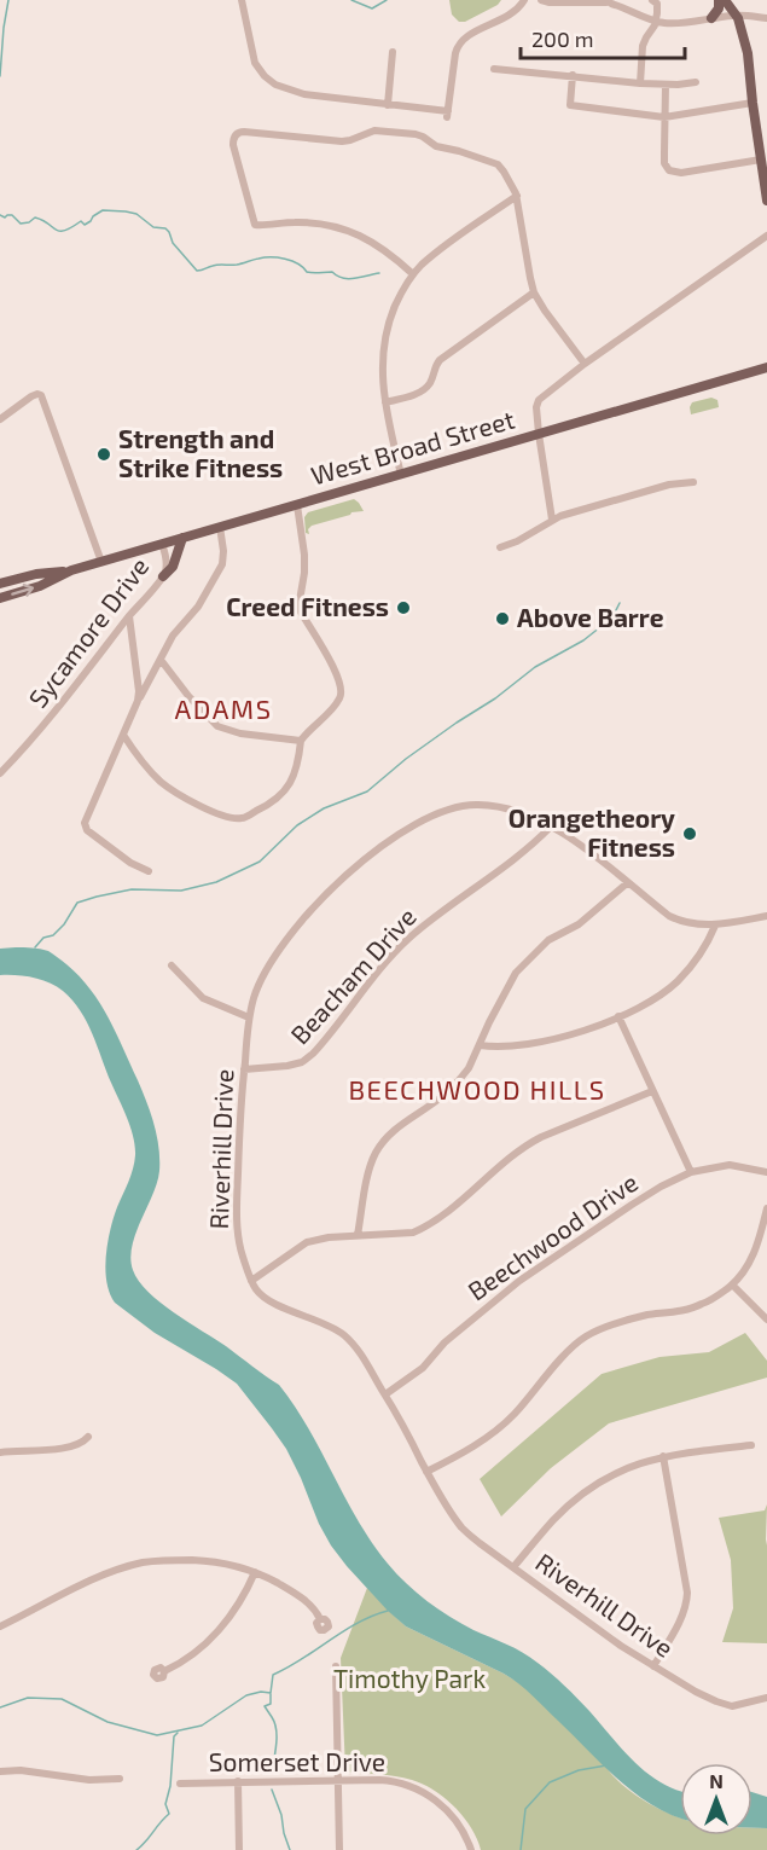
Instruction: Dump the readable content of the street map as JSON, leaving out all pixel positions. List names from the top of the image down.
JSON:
{
  "streets": {
    "main road": ["West Broad Street"],
    "street": [
      "Sycamore Drive",
      "Beacham Drive",
      "Riverhill Drive",
      "Beechwood Drive",
      "Somerset Drive"
    ]
  },
  "crossings": [
    ["West Broad Street", "Sycamore Drive"],
    ["Beacham Drive", "Riverhill Drive"],
    ["Riverhill Drive", "Beechwood Drive"]
  ],
  "districts": ["ADAMS", "BEECHWOOD HILLS"],
  "parks": ["Timothy Park"],
  "places": [
    "Strength and Strike Fitness",
    "Creed Fitness",
    "Above Barre",
    "Orangetheory Fitness"
  ],
  "scale_bar": "200 m",
  "north": "top"
}
